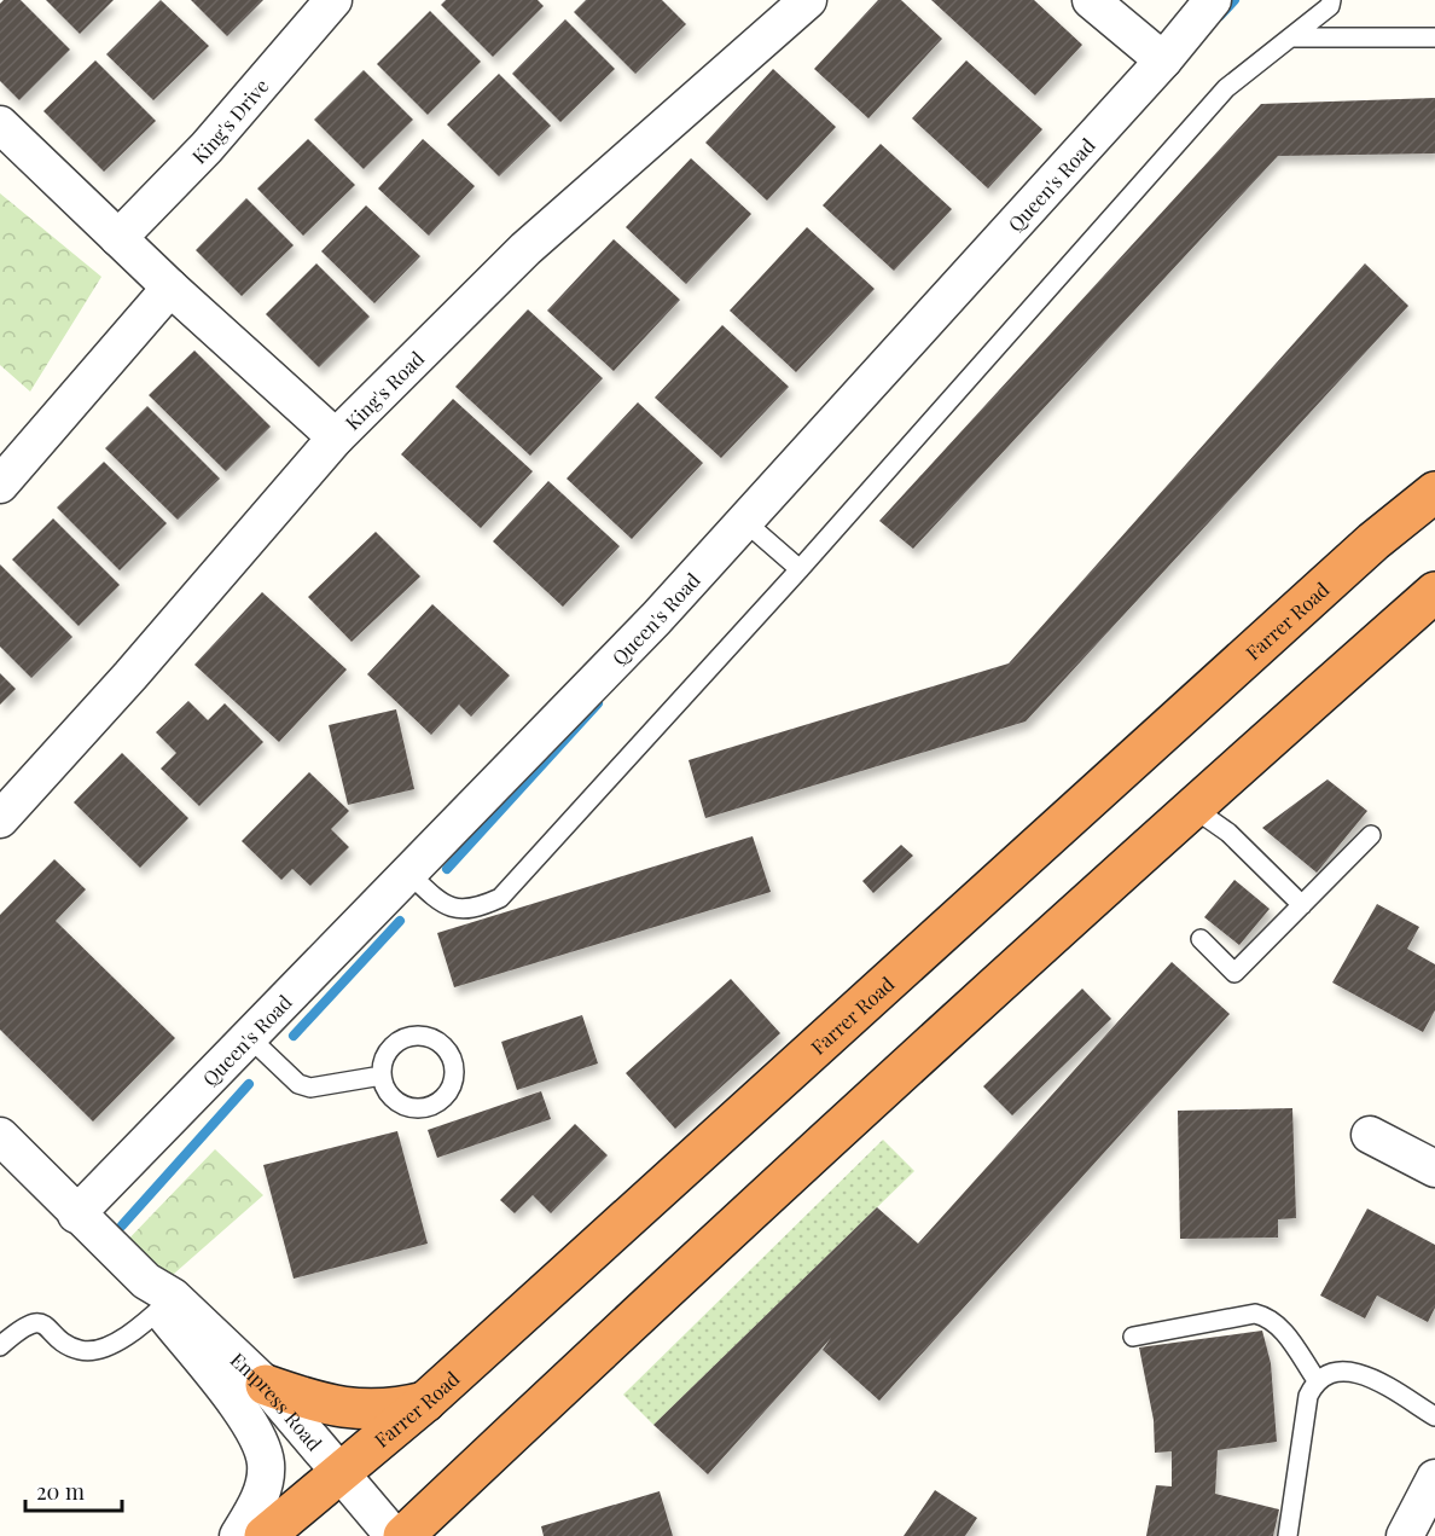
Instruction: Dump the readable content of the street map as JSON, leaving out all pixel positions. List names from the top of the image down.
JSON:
{
  "streets": {
    "highway": ["Farrer Road"],
    "street": [
      "King's Drive",
      "Queen's Road",
      "King's Road",
      "Empress Road"
    ]
  },
  "crossings": [
    ["Queen's Road", "Empress Road"],
    ["Farrer Road", "Empress Road"]
  ],
  "scale_bar": "20 m"
}
